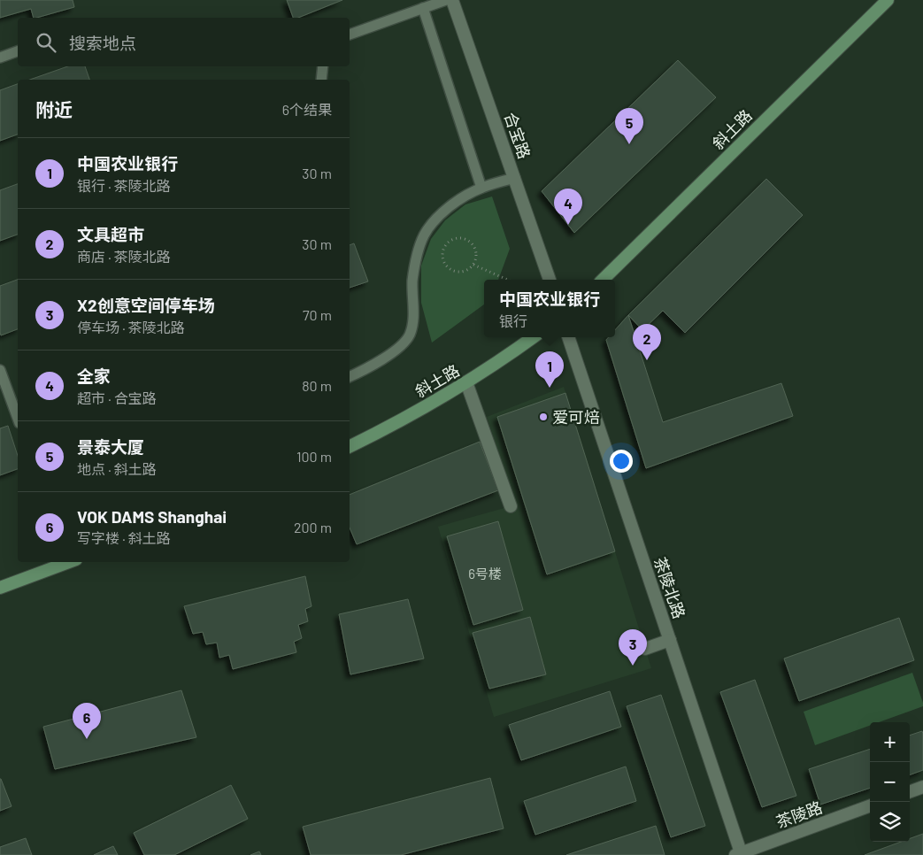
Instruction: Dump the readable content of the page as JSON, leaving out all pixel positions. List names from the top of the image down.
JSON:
{
  "streets": {
    "main road": ["斜土路"],
    "street": ["合宝路", "茶陵北路", "茶陵路"]
  },
  "crossings": [
    ["茶陵北路", "茶陵路"]
  ],
  "places": ["爱可焙"],
  "house_numbers": ["6号楼"],
  "page": {
    "search": "搜索地点",
    "heading": ["附近", "6个结果"],
    "pins": [
      "5",
      "4",
      "2",
      "1",
      "3",
      "6"
    ],
    "list": [
      {
        "mark": "1",
        "name": "中国农业银行",
        "note": "银行 · 茶陵北路",
        "value": "30 m"
      },
      {
        "mark": "2",
        "name": "文具超市",
        "note": "商店 · 茶陵北路",
        "value": "30 m"
      },
      {
        "mark": "3",
        "name": "X2创意空间停车场",
        "note": "停车场 · 茶陵北路",
        "value": "70 m"
      },
      {
        "mark": "4",
        "name": "全家",
        "note": "超市 · 合宝路",
        "value": "80 m"
      },
      {
        "mark": "5",
        "name": "景泰大厦",
        "note": "地点 · 斜土路",
        "value": "100 m"
      },
      {
        "mark": "6",
        "name": "VOK DAMS Shanghai",
        "note": "写字楼 · 斜土路",
        "value": "200 m"
      }
    ],
    "popup": ["中国农业银行", "银行"],
    "map_buttons": ["+", "−"]
  }
}
